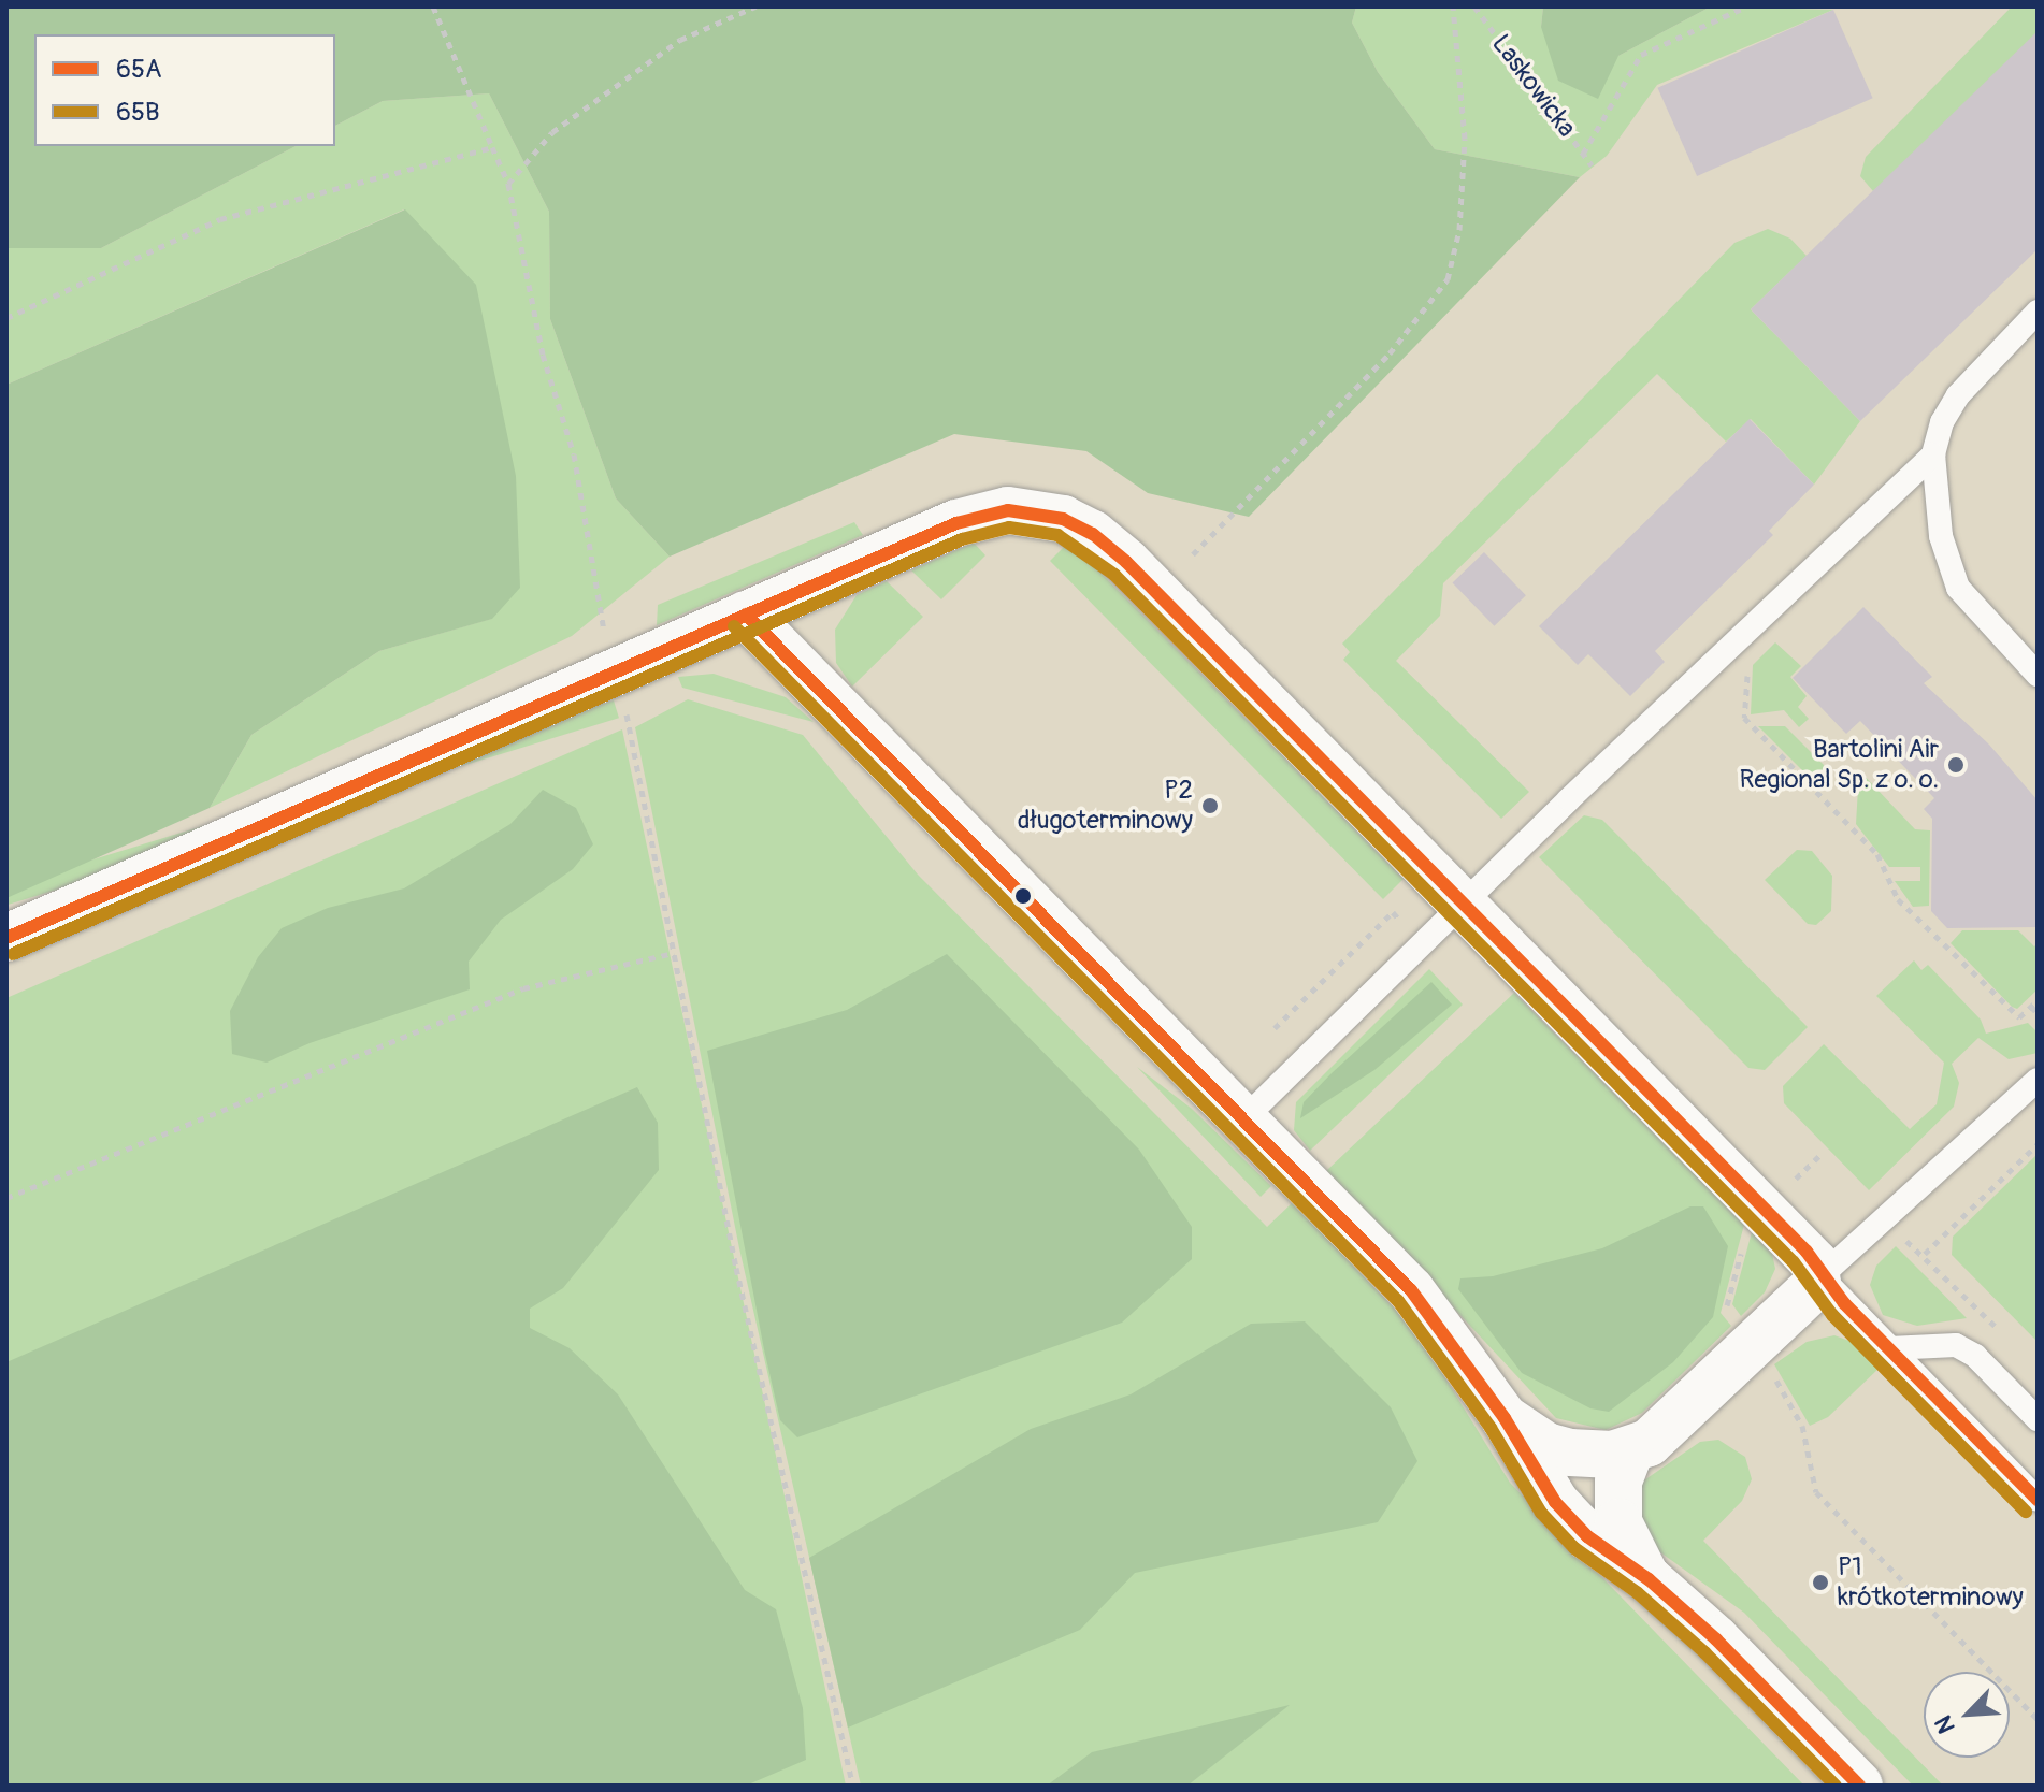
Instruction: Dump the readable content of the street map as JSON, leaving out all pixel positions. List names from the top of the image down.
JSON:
{
  "streets": {
    "path": ["Laskowicka"]
  },
  "places": ["Bartolini Air Regional Sp. z o. o.", "P2 długoterminowy", "P1 krótkoterminowy"],
  "lines": ["transit line 65A", "transit line 65B"],
  "legend": ["65A", "65B"],
  "north": "bottom left"
}
